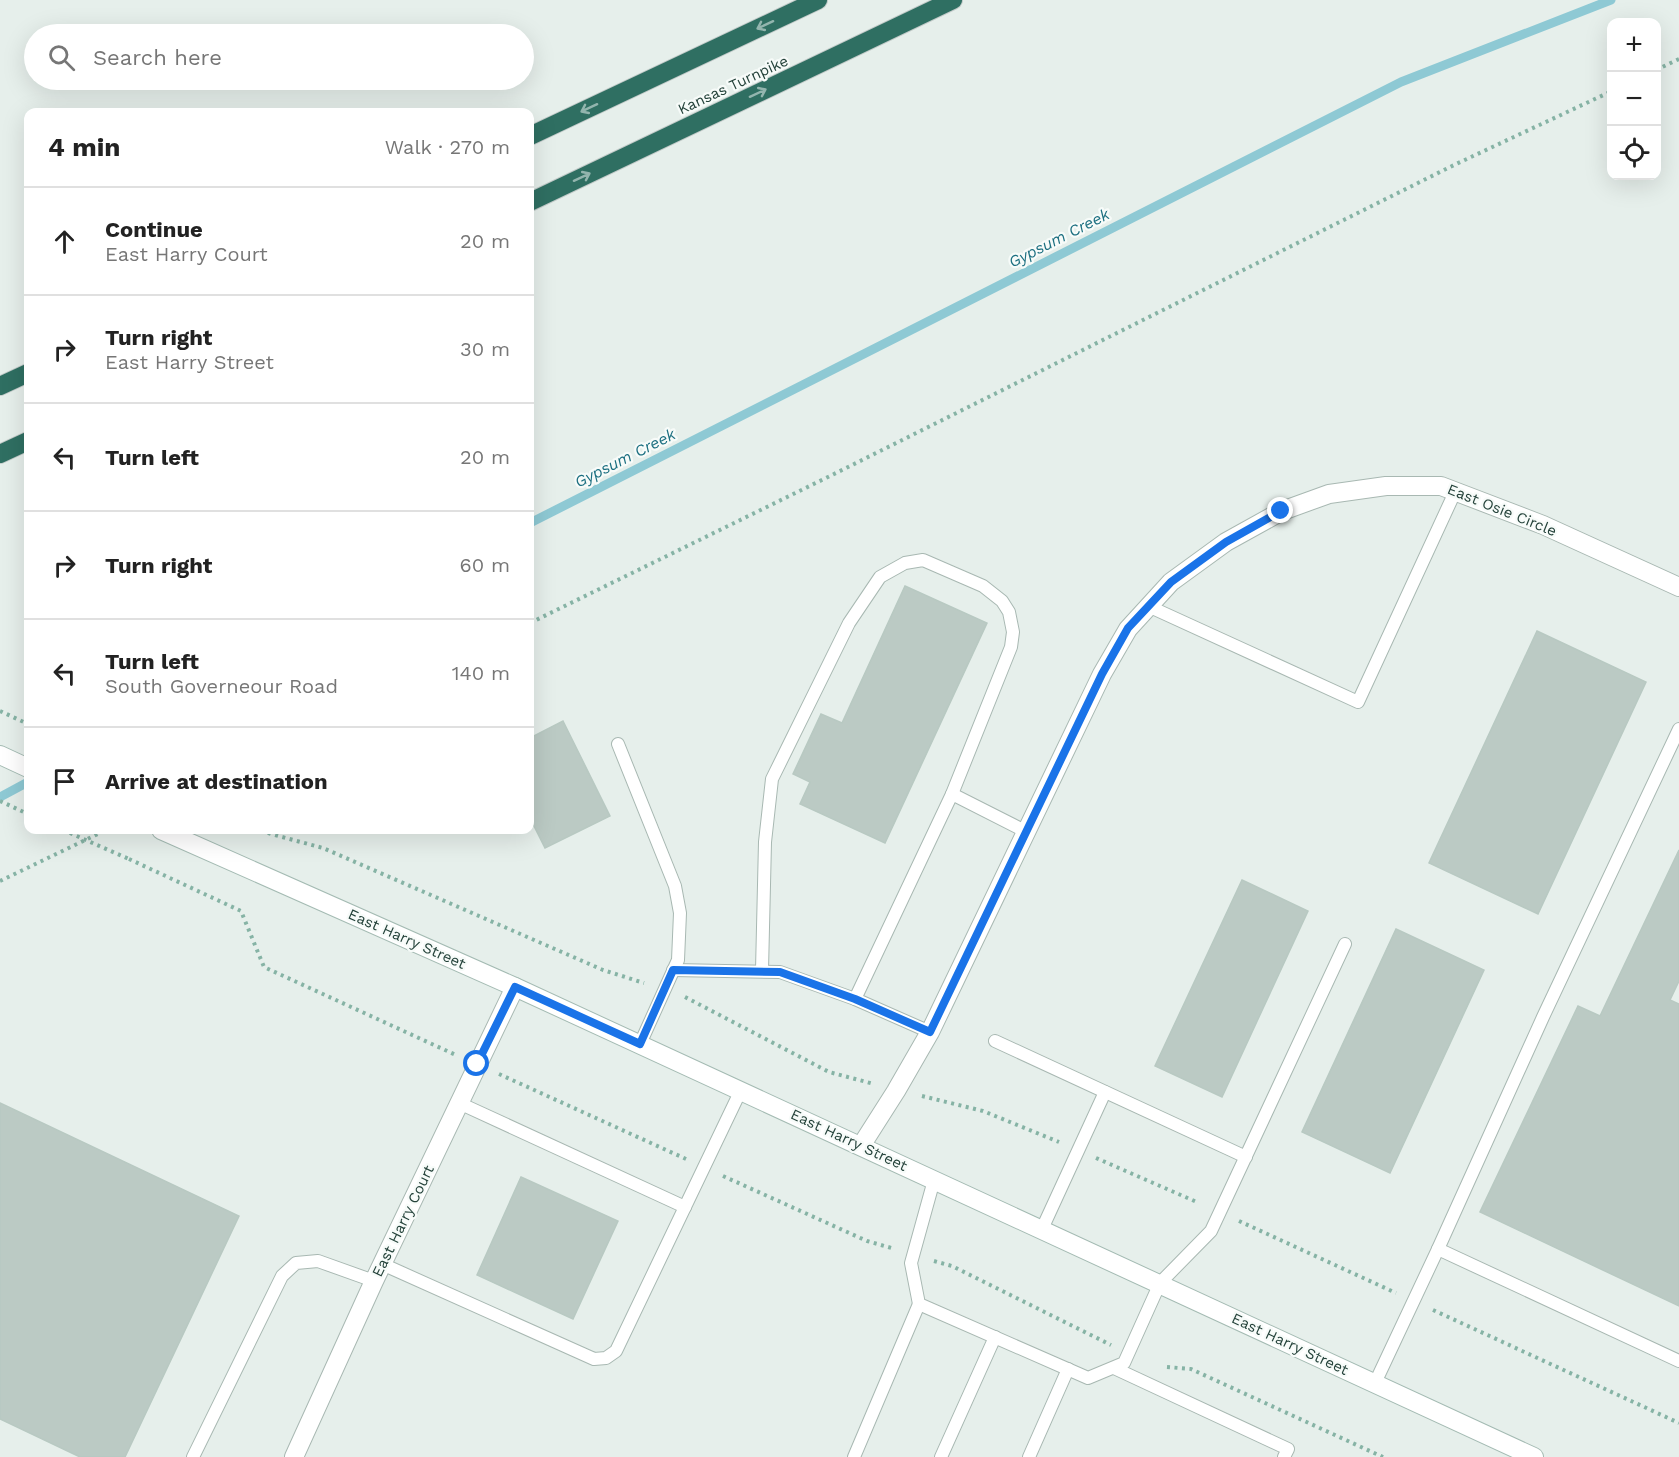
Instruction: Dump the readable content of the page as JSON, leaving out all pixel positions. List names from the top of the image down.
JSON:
{
  "streets": {
    "highway": ["Kansas Turnpike"],
    "street": ["East Osie Circle", "East Harry Street", "East Harry Court"]
  },
  "crossings": [
    ["East Osie Circle", "East Harry Street"],
    ["East Harry Street", "East Harry Court"]
  ],
  "water": ["Gypsum Creek"],
  "page": {
    "map_buttons": ["+", "−"],
    "search": "Search here",
    "heading": ["4 min", "Walk · 270 m"],
    "list": [
      ["Continue", "East Harry Court", "20 m"],
      ["Turn right", "East Harry Street", "30 m"],
      ["Turn left", "20 m"],
      ["Turn right", "60 m"],
      ["Turn left", "South Governeour Road", "140 m"],
      "Arrive at destination"
    ]
  }
}
